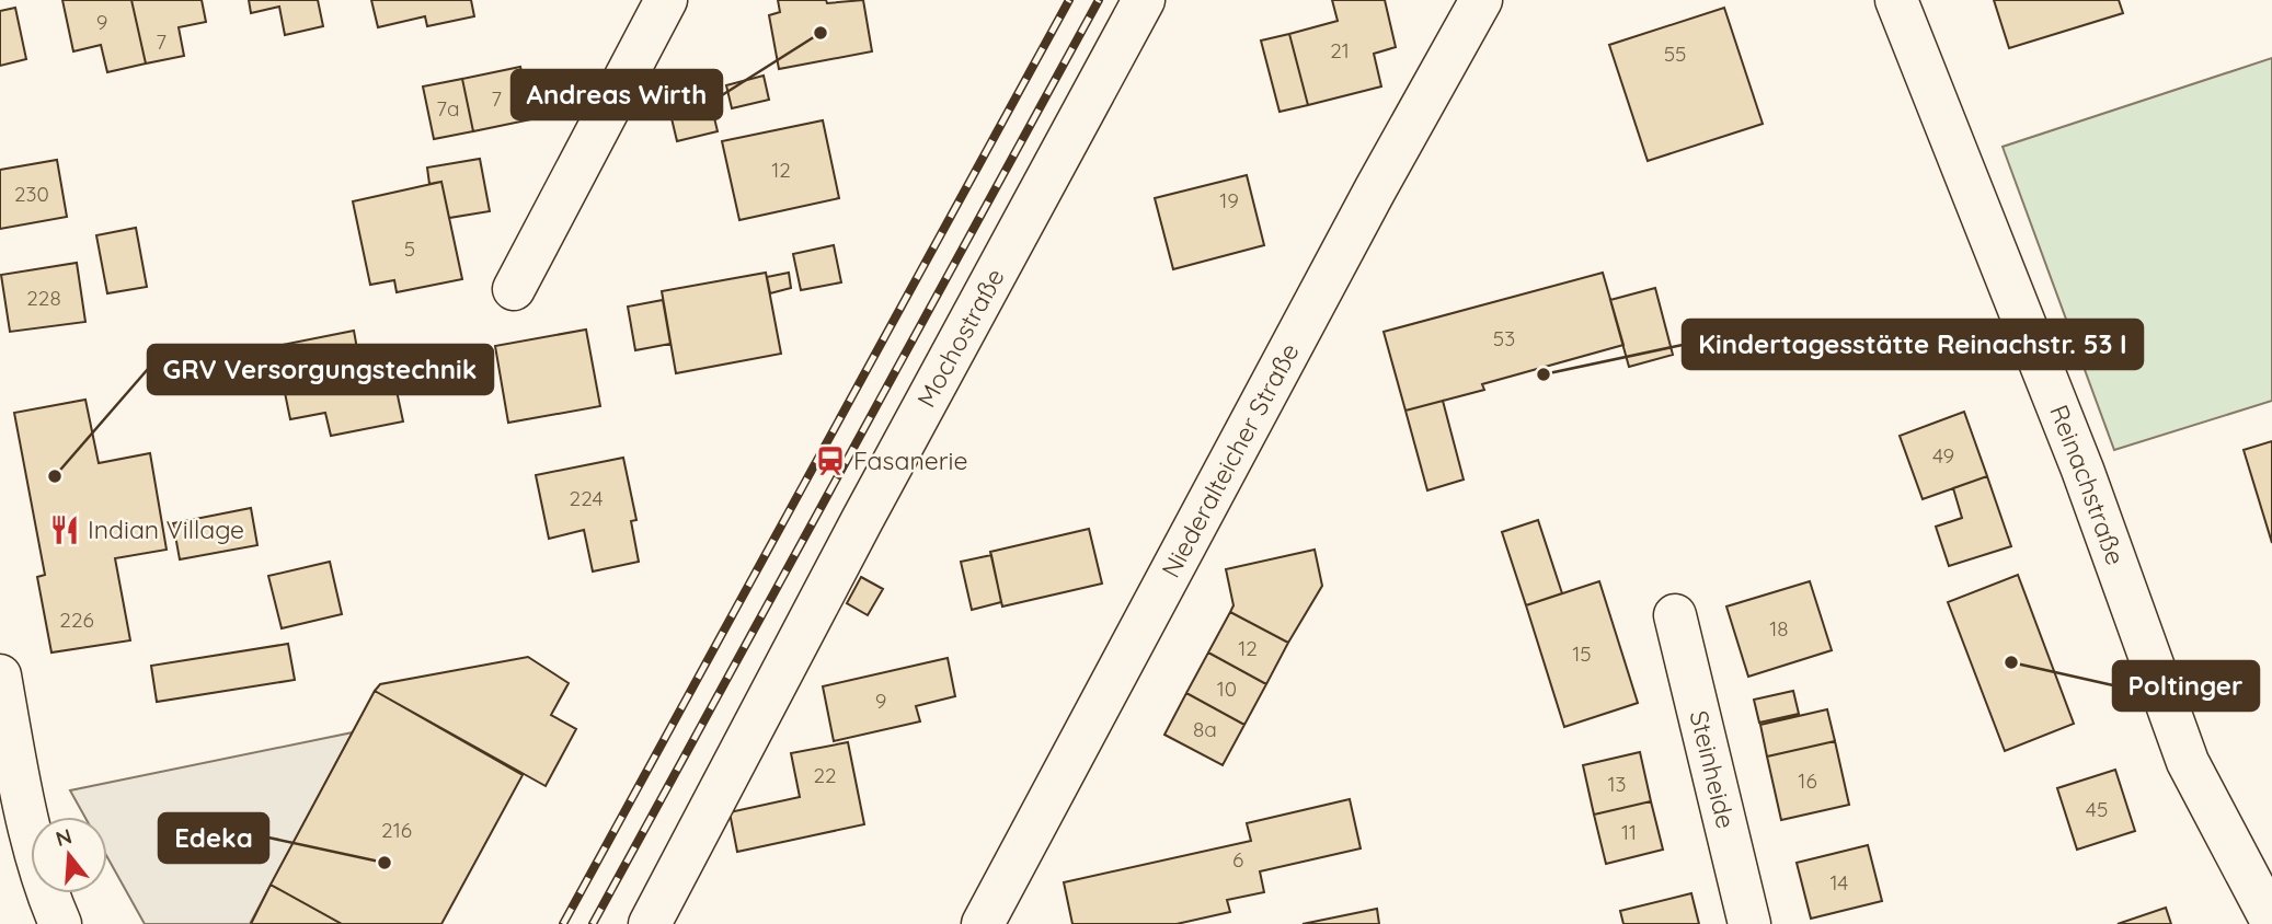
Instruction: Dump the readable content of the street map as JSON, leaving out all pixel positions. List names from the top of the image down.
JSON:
{
  "streets": {
    "street": [
      "Mochostraße",
      "Niederalteicher Straße",
      "Reinachstraße",
      "Steinheide"
    ]
  },
  "places": {
    "other": [
      "Andreas Wirth",
      "Kindertagesstätte Reinachstr. 53 I",
      "GRV Versorgungstechnik",
      "Poltinger",
      "Edeka"
    ],
    "station": ["Fasanerie"],
    "restaurant": ["Indian Village"]
  },
  "house_numbers": [
    "9",
    "7",
    "21",
    "55",
    "7",
    "7a",
    "12",
    "230",
    "19",
    "5",
    "228",
    "53",
    "49",
    "224",
    "226",
    "18",
    "12",
    "15",
    "10",
    "9",
    "8a",
    "22",
    "16",
    "13",
    "45",
    "216",
    "11",
    "6",
    "14"
  ],
  "north": "top"
}
